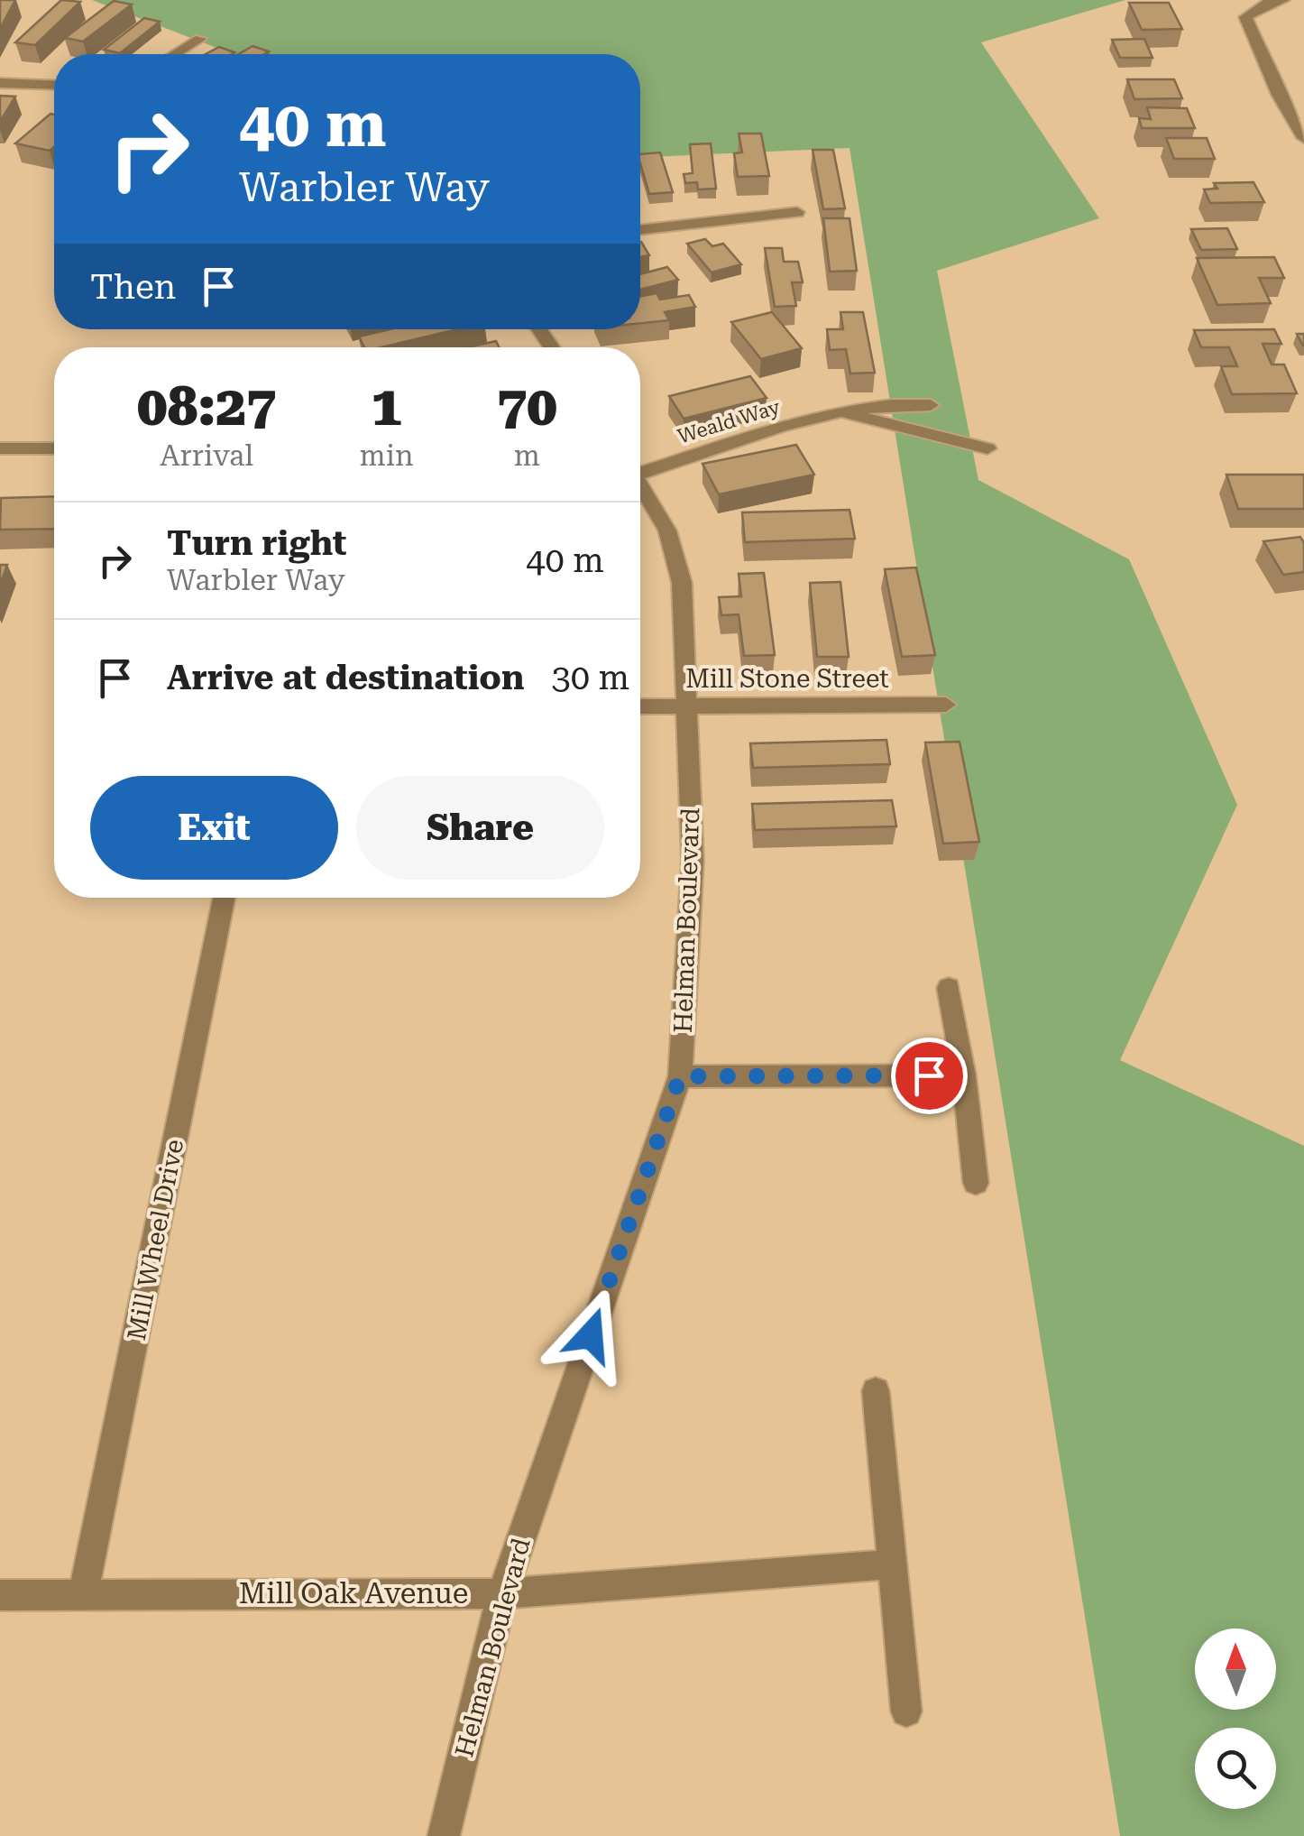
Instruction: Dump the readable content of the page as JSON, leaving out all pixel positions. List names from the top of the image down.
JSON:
{
  "streets": {
    "street": [
      "Weald Way",
      "Mill Stone Street",
      "Helman Boulevard",
      "Mill Wheel Drive",
      "Mill Oak Avenue"
    ]
  },
  "crossings": [
    ["Mill Stone Street", "Helman Boulevard"],
    ["Helman Boulevard", "Mill Oak Avenue"],
    ["Mill Wheel Drive", "Mill Oak Avenue"]
  ],
  "north": "top",
  "page": {
    "turn": ["40 m", "Warbler Way"],
    "then": "Then",
    "eta": [
      "08:27",
      "Arrival",
      "1",
      "min",
      "70",
      "m"
    ],
    "list": [
      {
        "name": "Turn right",
        "note": "Warbler Way",
        "value": "40 m"
      },
      {
        "name": "Arrive at destination",
        "value": "30 m"
      }
    ],
    "buttons": ["Exit", "Share"]
  }
}
